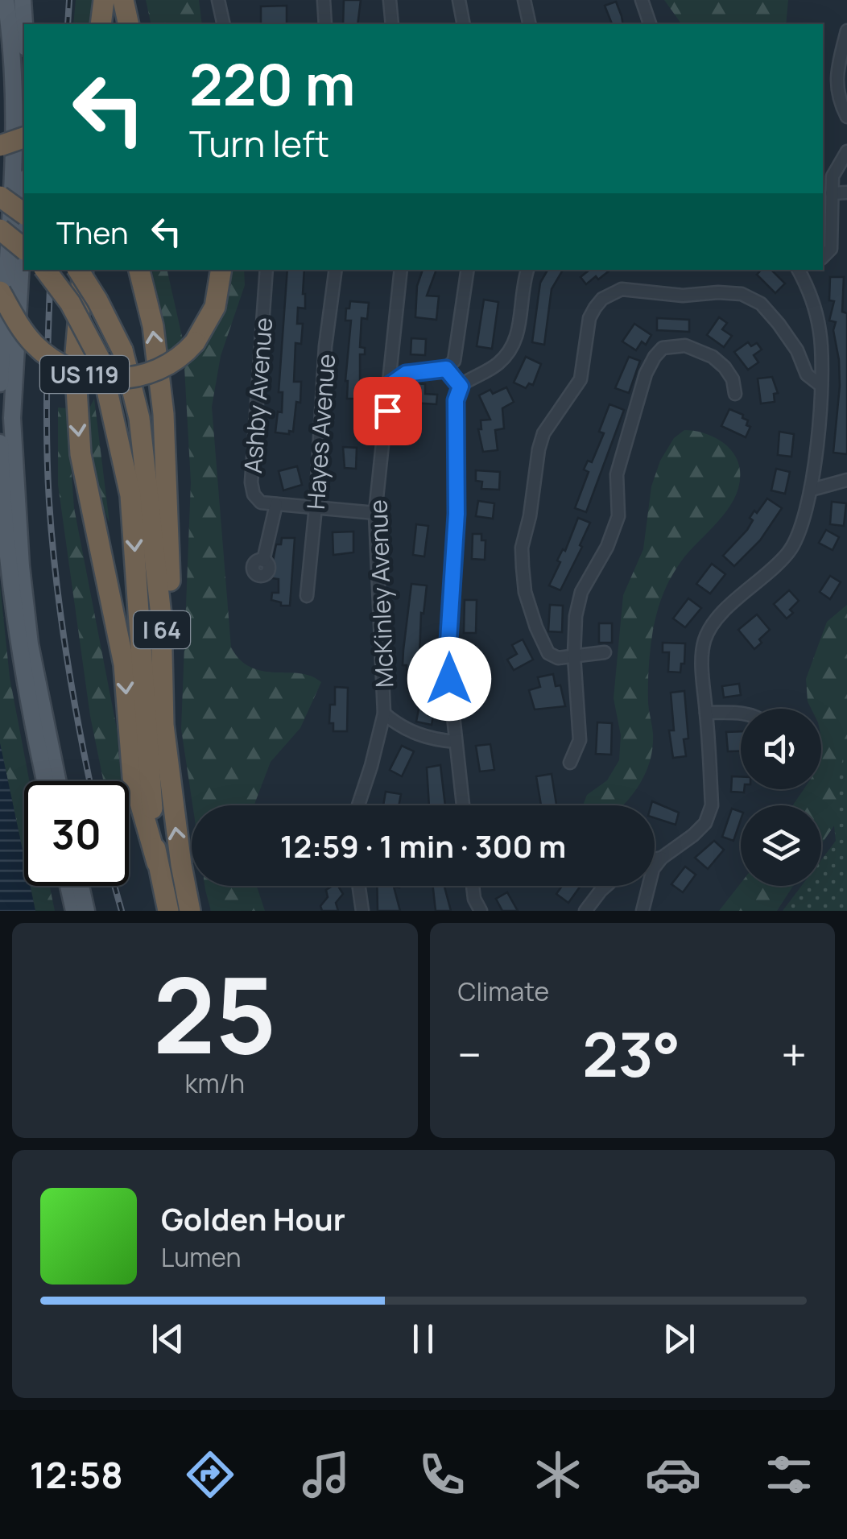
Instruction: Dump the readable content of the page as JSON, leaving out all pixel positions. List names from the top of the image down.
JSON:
{
  "streets": {
    "highway": ["US 119", "I 64"],
    "street": ["Ashby Avenue", "Hayes Avenue", "McKinley Avenue"]
  },
  "crossings": [
    ["Ashby Avenue", "Hayes Avenue"],
    ["Ashby Avenue", "McKinley Avenue"]
  ],
  "page": {
    "turn": ["220 m", "Turn left"],
    "then": "Then",
    "limit": "30",
    "trip": "12:59 · 1 min · 300 m",
    "tile": [
      ["25", "km/h"],
      "Climate"
    ],
    "heat": ["−", "23°", "+"],
    "song": ["Golden Hour", "Lumen"],
    "tabs": "12:58"
  }
}
